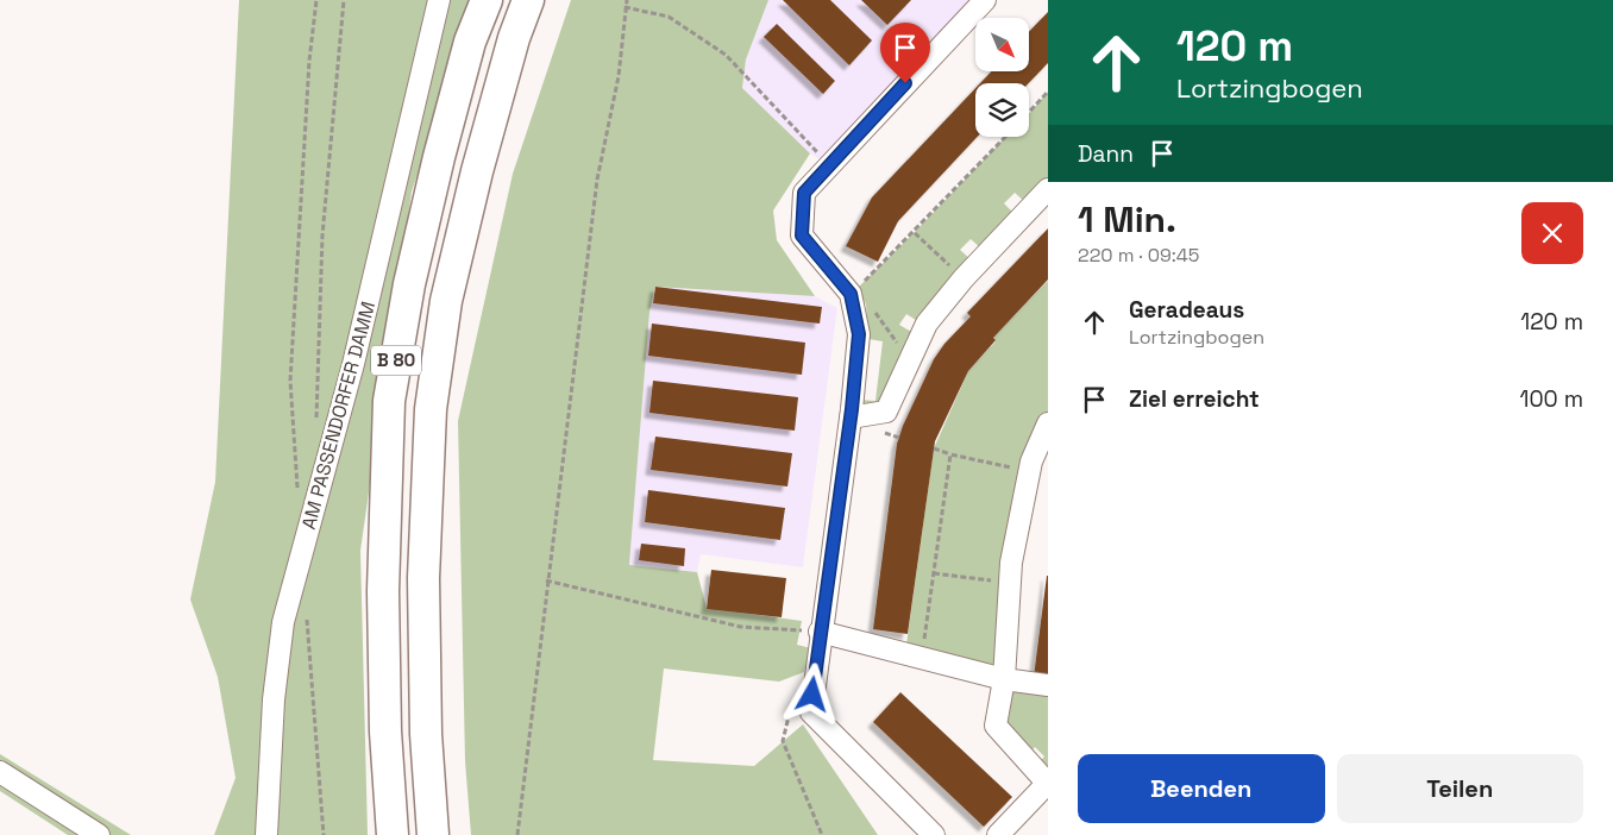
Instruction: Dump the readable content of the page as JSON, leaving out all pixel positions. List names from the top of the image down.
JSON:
{
  "streets": {
    "highway": ["B 80"],
    "street": ["AM PASSENDORFER DAMM"]
  },
  "north": "bottom right",
  "page": {
    "turn": ["120 m", "Lortzingbogen"],
    "then": "Dann",
    "heading": ["1 Min.", "220 m · 09:45"],
    "list": [
      {
        "name": "Geradeaus",
        "note": "Lortzingbogen",
        "value": "120 m"
      },
      {
        "name": "Ziel erreicht",
        "value": "100 m"
      }
    ],
    "buttons": ["Beenden", "Teilen"]
  }
}
